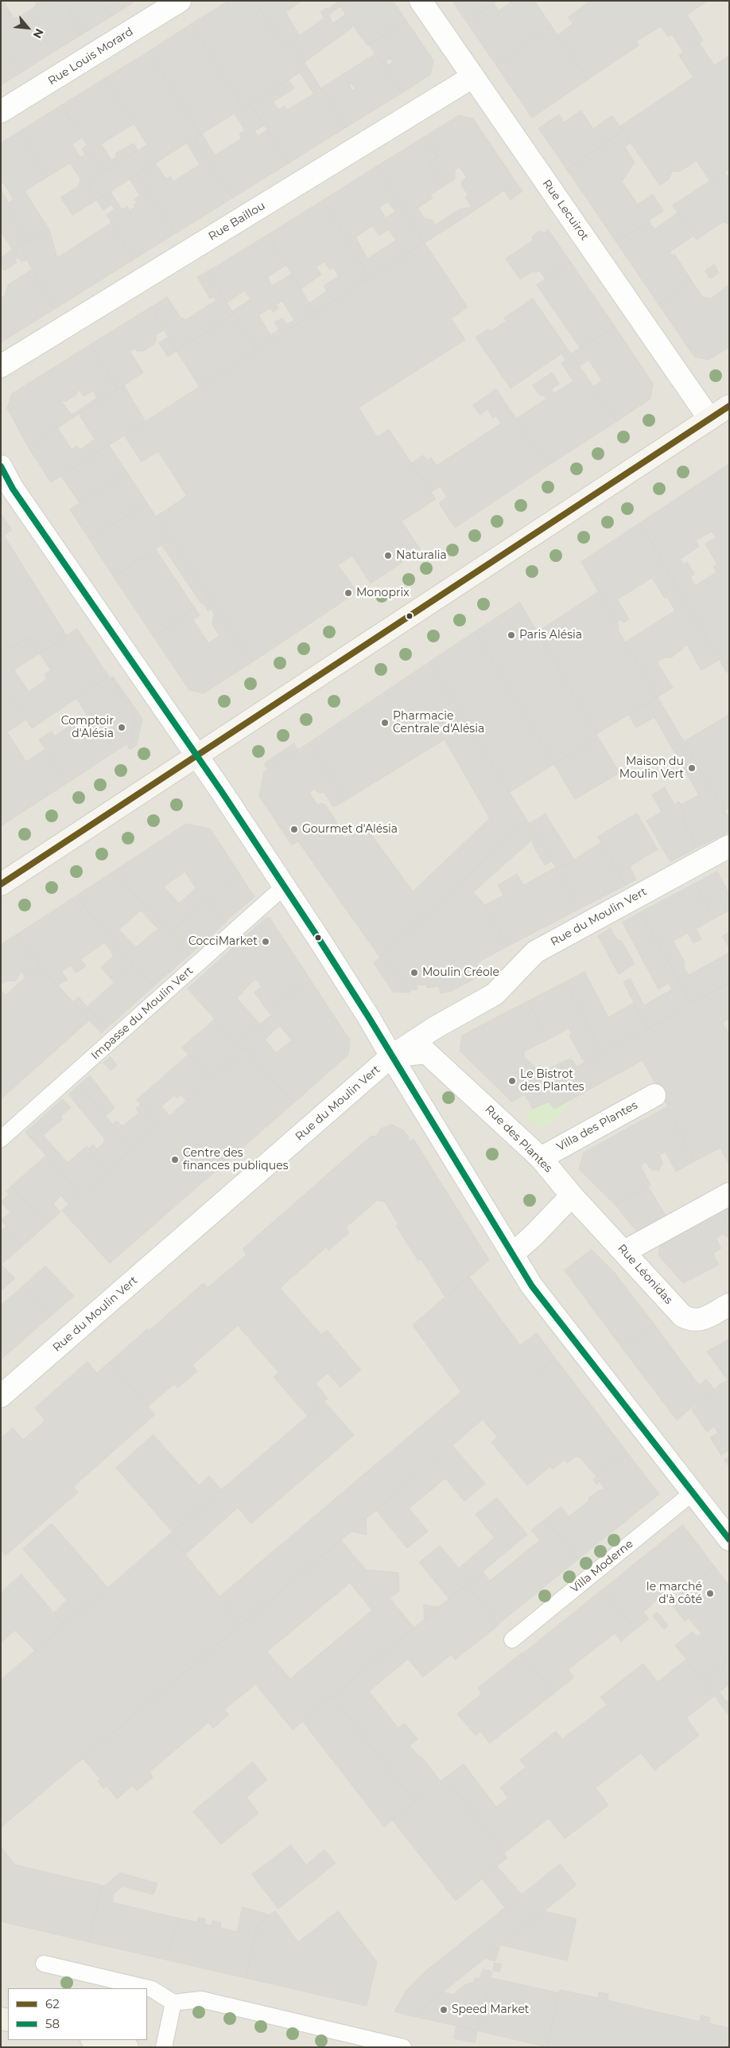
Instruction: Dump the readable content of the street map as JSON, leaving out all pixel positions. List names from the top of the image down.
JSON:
{
  "streets": {
    "street": [
      "Rue Louis Morard",
      "Rue Lecuirot",
      "Rue Baillou",
      "Rue du Moulin Vert",
      "Villa des Plantes",
      "Rue des Plantes",
      "Rue Léonidas"
    ],
    "lane": ["Impasse du Moulin Vert", "Villa Moderne"]
  },
  "crossings": [
    ["Rue Lecuirot", "Rue Baillou"],
    ["Rue du Moulin Vert", "Rue des Plantes"],
    ["Villa des Plantes", "Rue des Plantes"],
    ["Rue des Plantes", "Rue Léonidas"]
  ],
  "places": [
    "Naturalia",
    "Monoprix",
    "Paris Alésia",
    "Pharmacie Centrale d'Alésia",
    "Comptoir d'Alésia",
    "Maison du Moulin Vert",
    "Gourmet d'Alésia",
    "CocciMarket",
    "Moulin Créole",
    "Le Bistrot des Plantes",
    "Centre des finances publiques",
    "le marché d'à côté",
    "Speed Market"
  ],
  "lines": ["transit line 62", "transit line 58"],
  "legend": ["62", "58"],
  "north": "bottom right"
}
